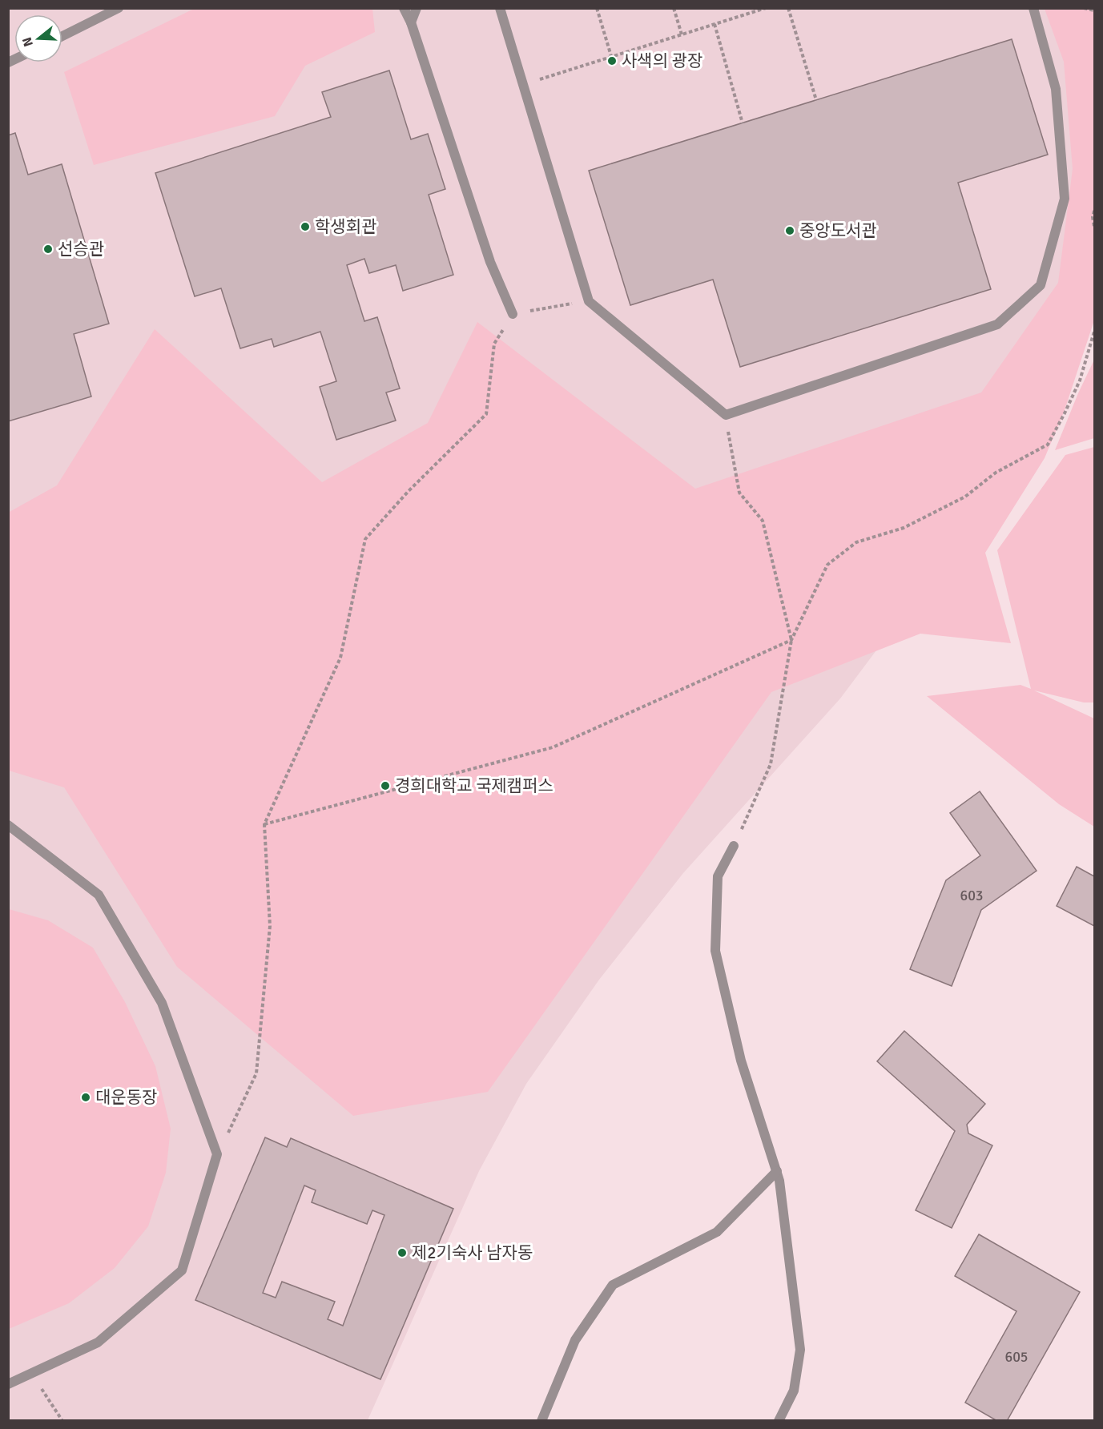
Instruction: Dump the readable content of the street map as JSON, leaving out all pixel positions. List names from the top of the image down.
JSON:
{
  "places": [
    "사색의 광장",
    "학생회관",
    "중앙도서관",
    "선승관",
    "경희대학교 국제캠퍼스",
    "대운동장",
    "제2기숙사 남자동"
  ],
  "house_numbers": ["603", "605"],
  "north": "left"
}
